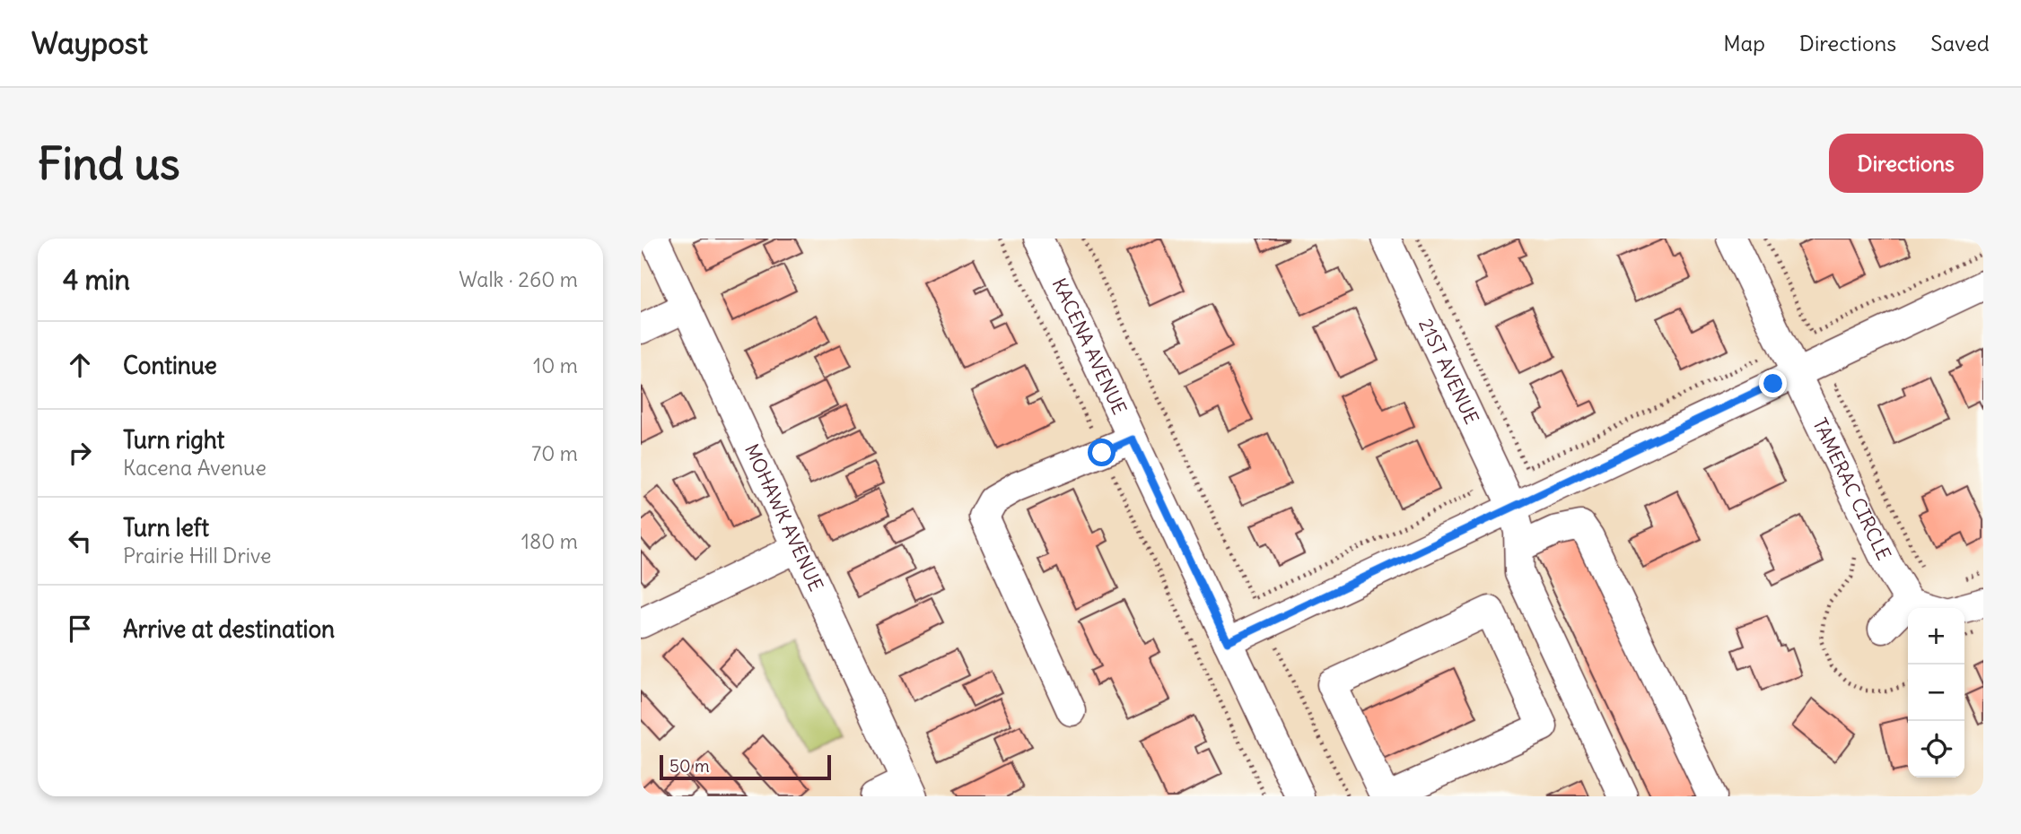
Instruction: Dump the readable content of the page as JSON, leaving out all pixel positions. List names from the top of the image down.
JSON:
{
  "streets": {
    "street": [
      "KACENA AVENUE",
      "21ST AVENUE",
      "TAMERAC CIRCLE",
      "MOHAWK AVENUE"
    ]
  },
  "scale_bar": "50 m",
  "page": {
    "header": "Waypost",
    "nav": ["Map", "Directions", "Saved"],
    "buttons": "Directions",
    "title": "Find us",
    "heading": ["4 min", "Walk · 260 m"],
    "list": [
      ["Continue", "10 m"],
      ["Turn right", "Kacena Avenue", "70 m"],
      ["Turn left", "Prairie Hill Drive", "180 m"],
      "Arrive at destination"
    ],
    "map_buttons": ["+", "−"],
    "scale": "50 m"
  }
}
